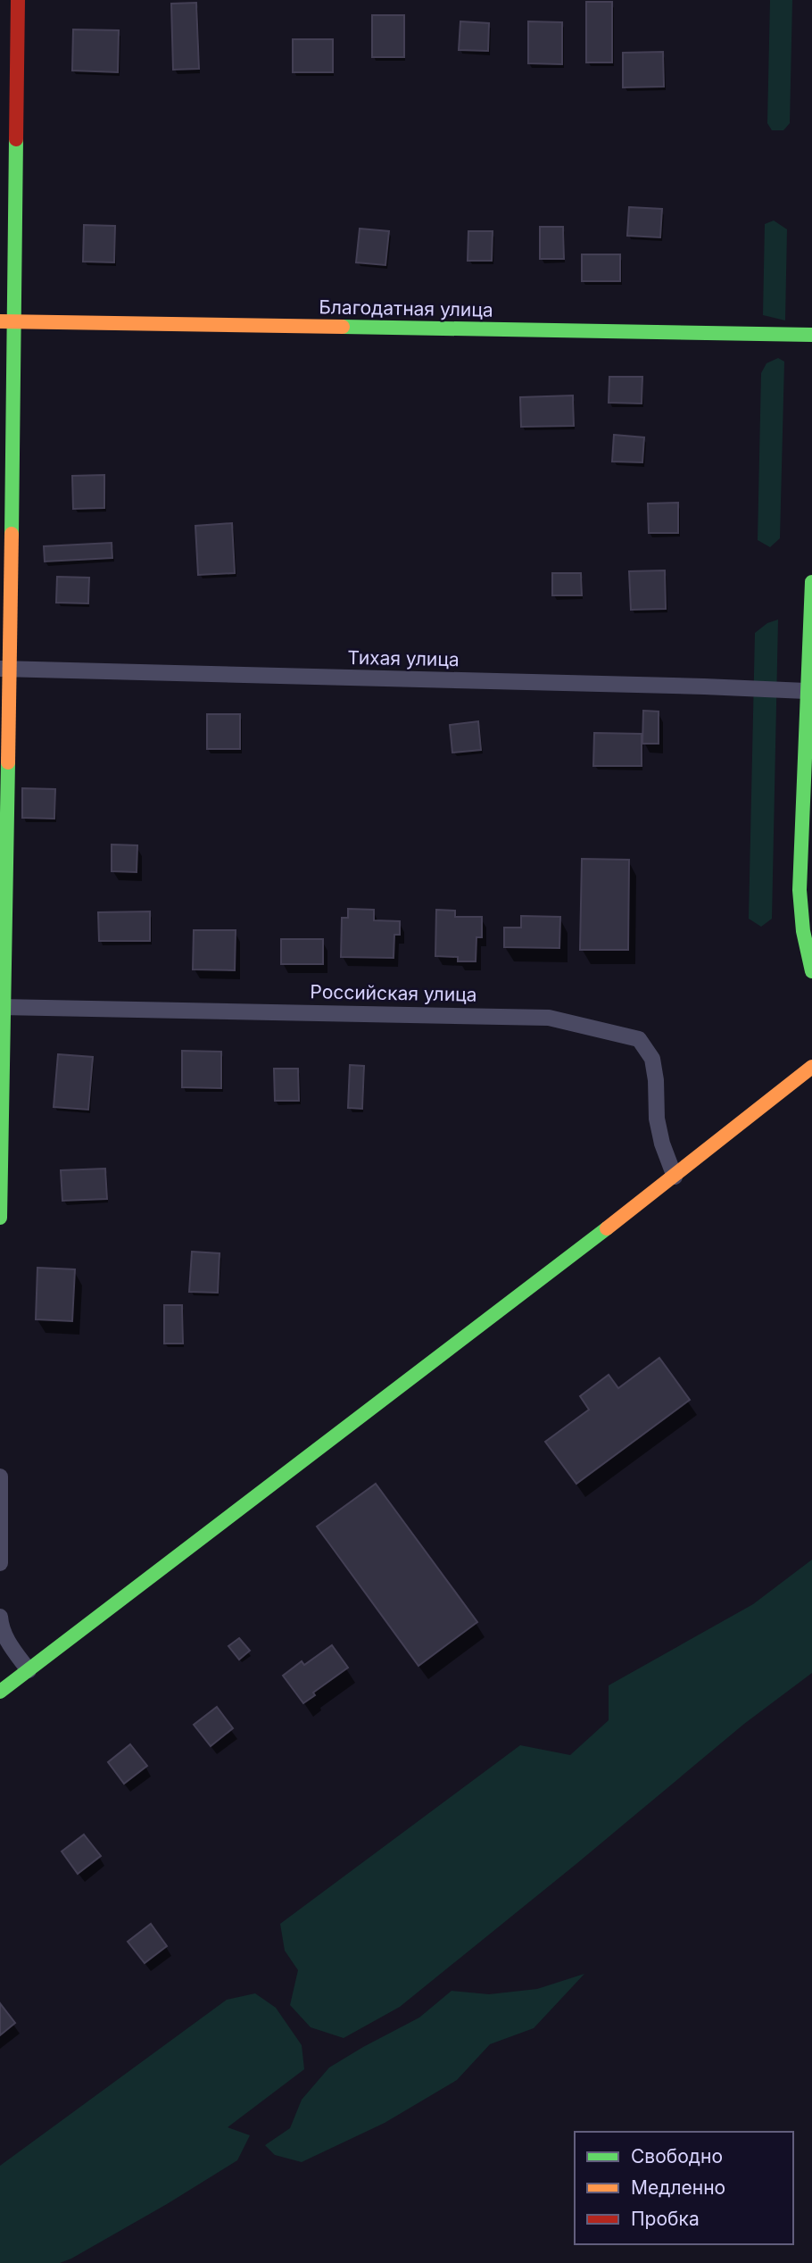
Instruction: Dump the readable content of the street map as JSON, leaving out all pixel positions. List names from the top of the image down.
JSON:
{
  "streets": {
    "street": ["Благодатная улица", "Тихая улица", "Российская улица"]
  },
  "legend": ["Свободно", "Медленно", "Пробка"]
}
